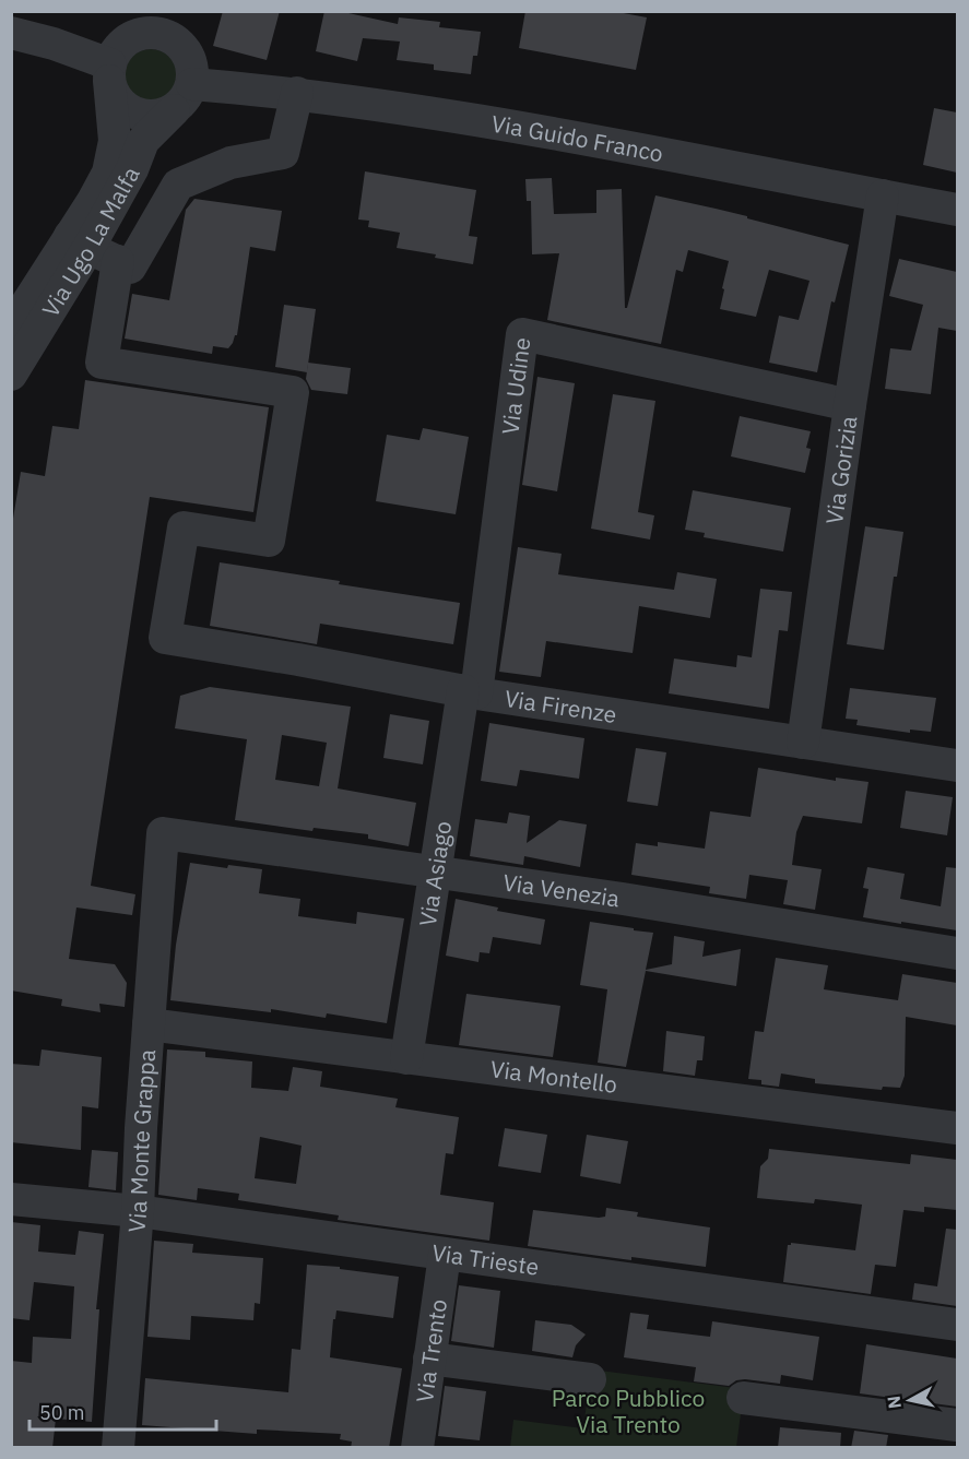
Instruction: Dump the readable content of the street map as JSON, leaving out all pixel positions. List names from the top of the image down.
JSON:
{
  "streets": {
    "street": [
      "Via Guido Franco",
      "Via Ugo La Malfa",
      "Via Udine",
      "Via Gorizia",
      "Via Firenze",
      "Via Asiago",
      "Via Venezia",
      "Via Montello",
      "Via Monte Grappa",
      "Via Trieste",
      "Via Trento"
    ]
  },
  "crossings": [
    ["Via Guido Franco", "Via Ugo La Malfa"],
    ["Via Guido Franco", "Via Gorizia"],
    ["Via Udine", "Via Gorizia"],
    ["Via Udine", "Via Firenze"],
    ["Via Udine", "Via Asiago"],
    ["Via Gorizia", "Via Firenze"],
    ["Via Firenze", "Via Asiago"],
    ["Via Asiago", "Via Venezia"],
    ["Via Asiago", "Via Montello"],
    ["Via Venezia", "Via Monte Grappa"],
    ["Via Montello", "Via Monte Grappa"],
    ["Via Monte Grappa", "Via Trieste"],
    ["Via Trieste", "Via Trento"]
  ],
  "parks": ["Parco Pubblico Via Trento"],
  "scale_bar": "50 m",
  "north": "left"
}
